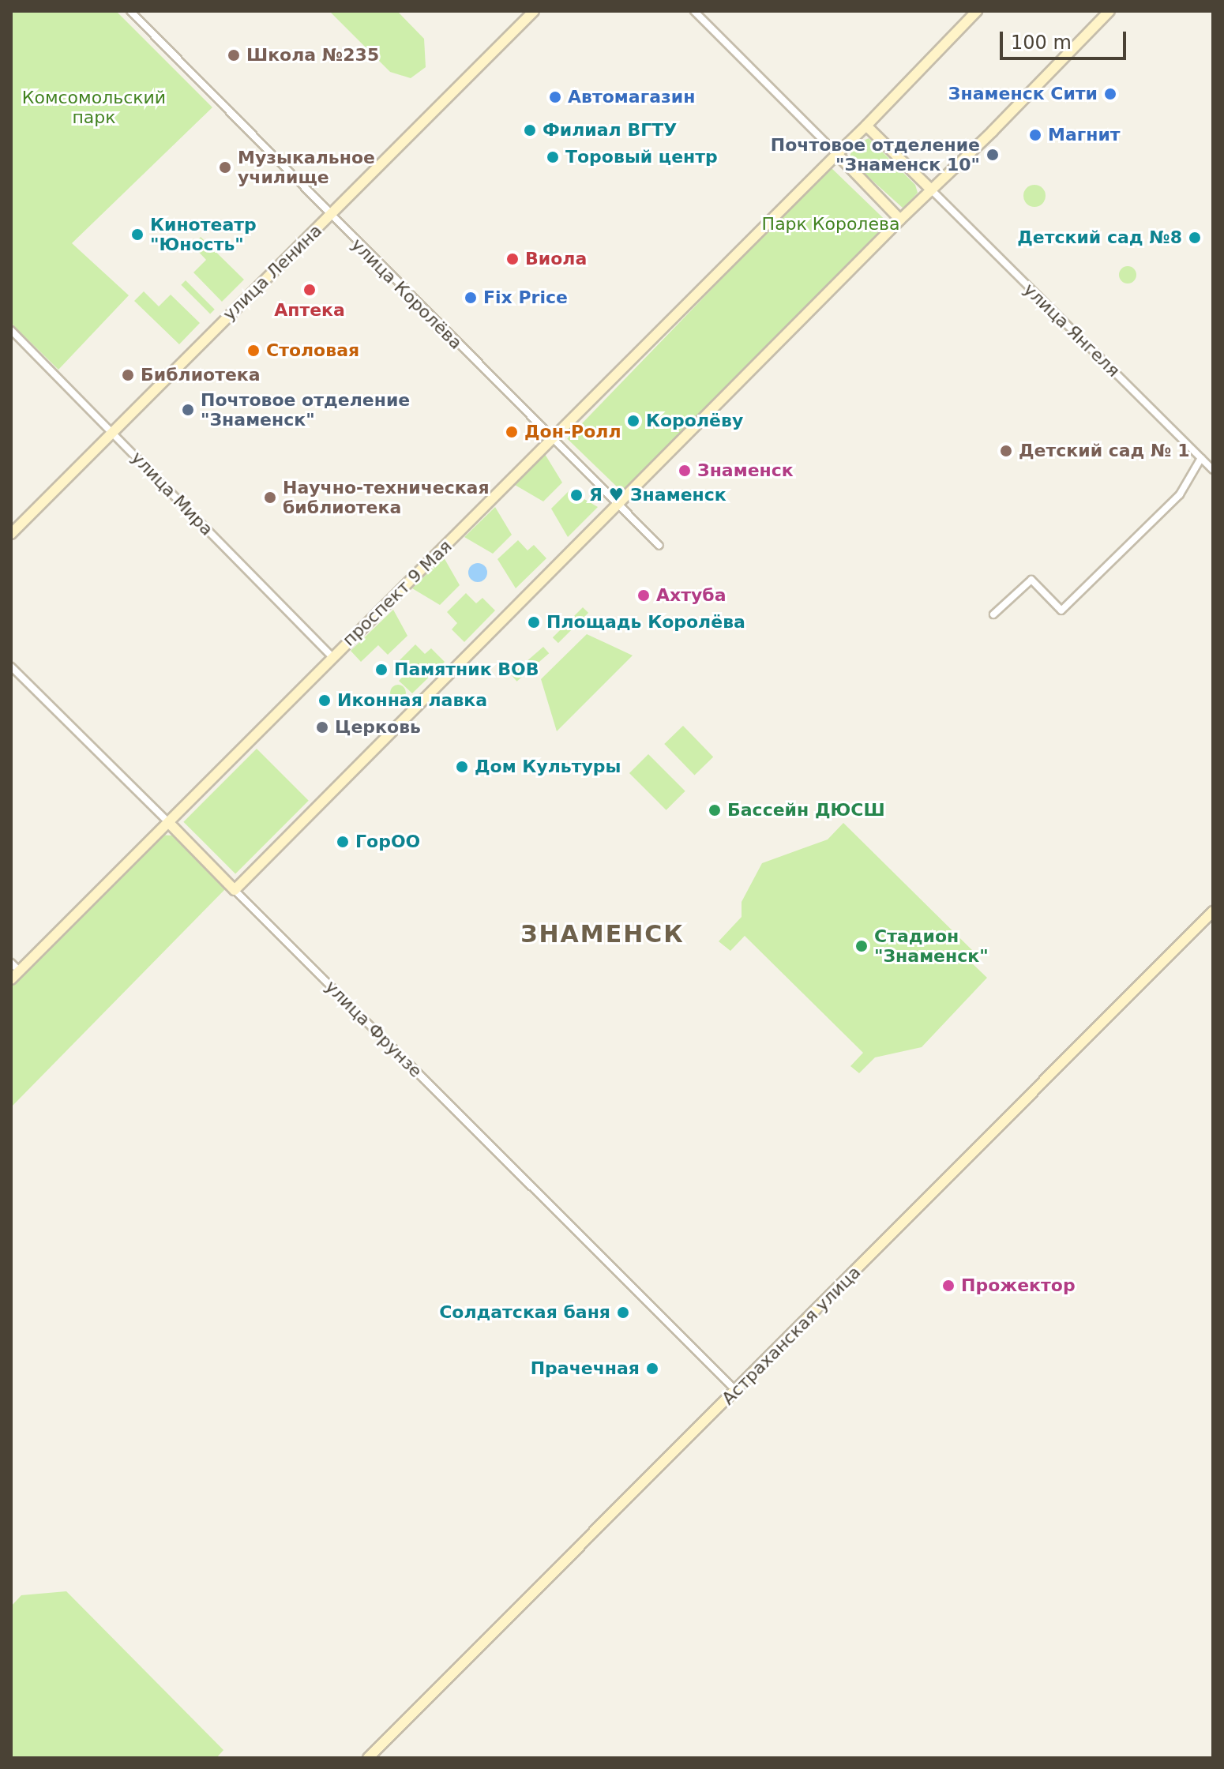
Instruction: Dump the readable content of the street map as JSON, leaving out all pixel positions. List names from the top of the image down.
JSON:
{
  "streets": {
    "street": [
      "улица Ленина",
      "улица Королёва",
      "улица Янгеля",
      "улица Мира",
      "проспект 9 Мая",
      "улица Фрунзе",
      "Астраханская улица"
    ]
  },
  "crossings": [
    ["улица Ленина", "улица Королёва"],
    ["улица Ленина", "улица Мира"],
    ["улица Королёва", "проспект 9 Мая"],
    ["улица Мира", "проспект 9 Мая"],
    ["проспект 9 Мая", "улица Фрунзе"],
    ["улица Фрунзе", "Астраханская улица"]
  ],
  "districts": ["ЗНАМЕНСК"],
  "parks": ["Комсомольский парк", "Парк Королева"],
  "places": [
    "Школа №235",
    "Знаменск Сити",
    "Автомагазин",
    "Филиал ВГТУ",
    "Магнит",
    "Почтовое отделение \"Знаменск 10\"",
    "Торовый центр",
    "Музыкальное училище",
    "Кинотеатр \"Юность\"",
    "Детский сад №8",
    "Виола",
    "Аптека",
    "Fix Price",
    "Столовая",
    "Библиотека",
    "Почтовое отделение \"Знаменск\"",
    "Королёву",
    "Дон-Ролл",
    "Детский сад № 1",
    "Знаменск",
    "Я ♥ Знаменск",
    "Научно-техническая библиотека",
    "Ахтуба",
    "Площадь Королёва",
    "Памятник ВОВ",
    "Иконная лавка",
    "Церковь",
    "Дом Культуры",
    "Бассейн ДЮСШ",
    "ГорОО",
    "Стадион \"Знаменск\"",
    "Прожектор",
    "Солдатская баня",
    "Прачечная"
  ],
  "scale_bar": "100 m"
}
